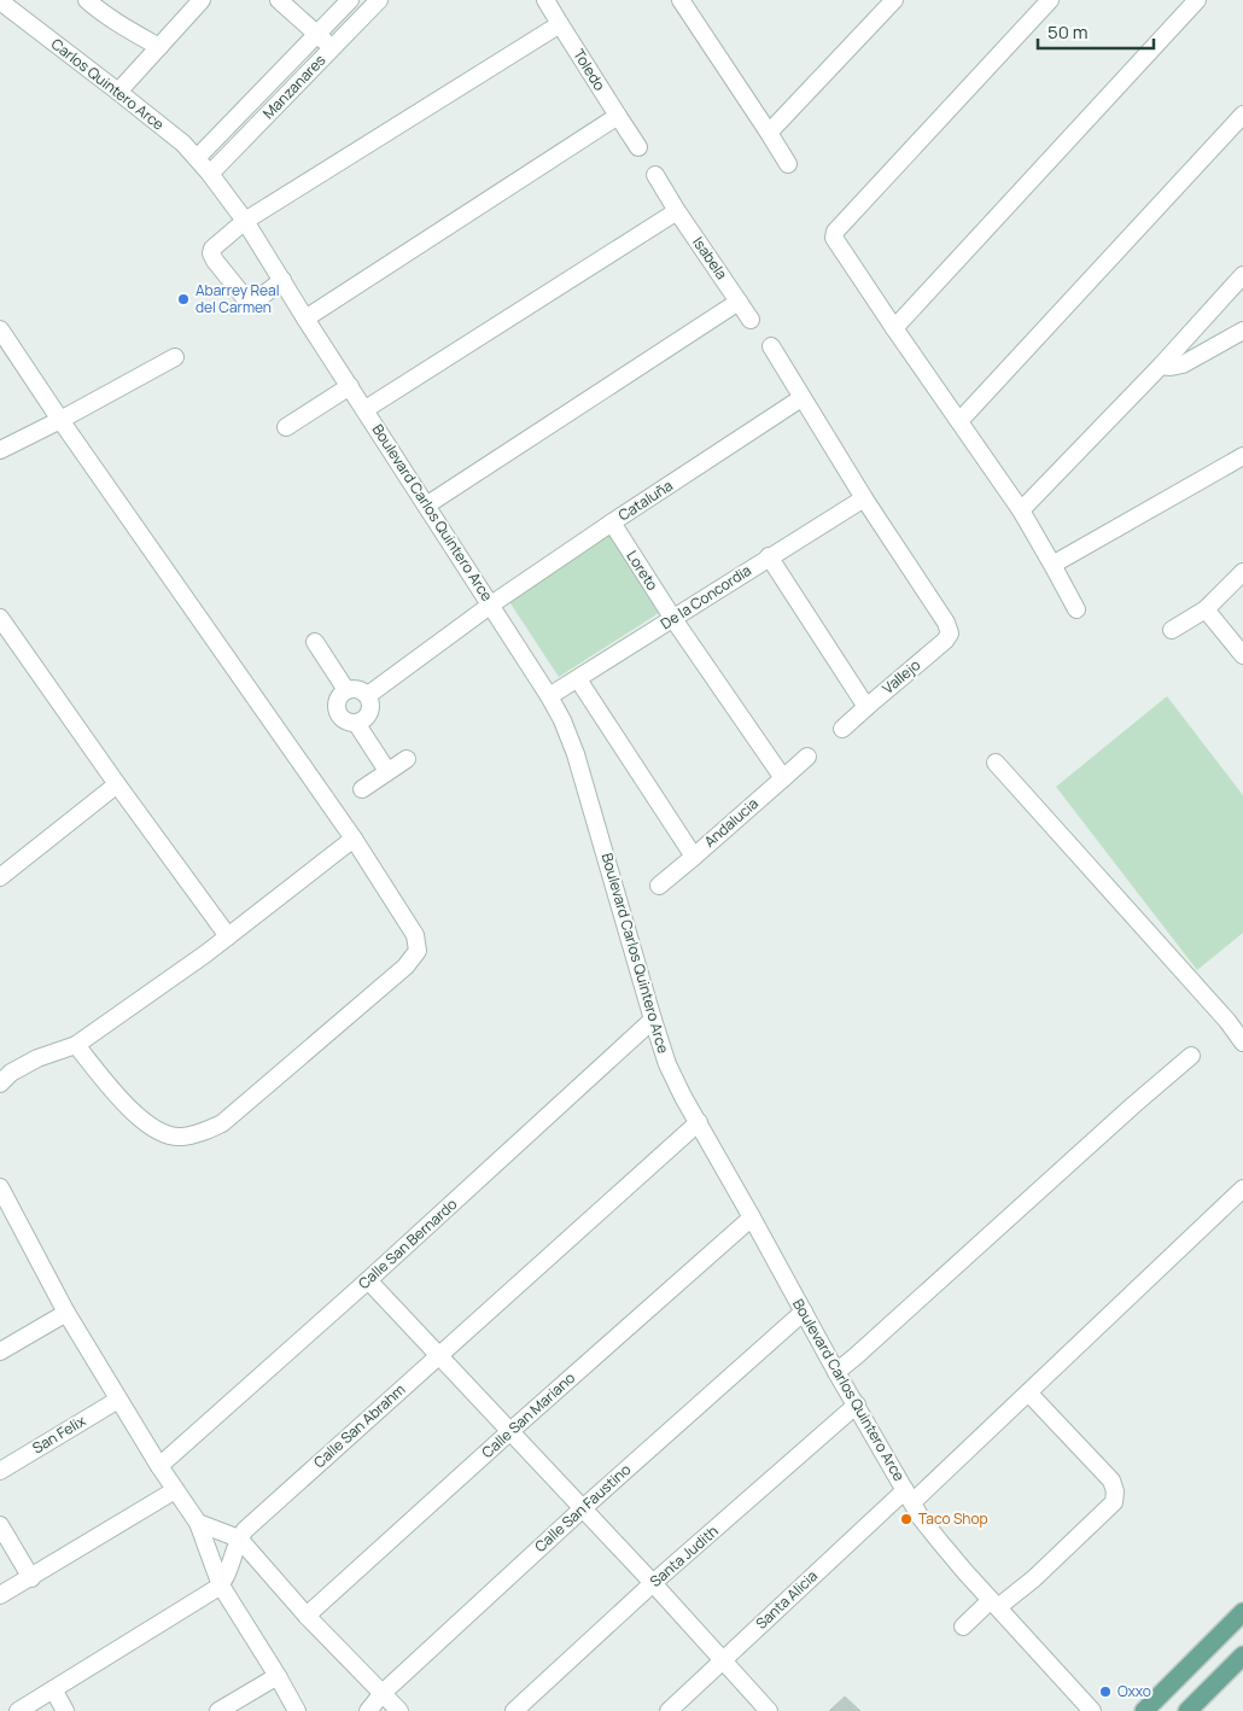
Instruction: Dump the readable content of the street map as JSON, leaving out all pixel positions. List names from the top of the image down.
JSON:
{
  "streets": {
    "street": [
      "Toledo",
      "Carlos Quintero Arce",
      "Manzanares",
      "Isabela",
      "Cataluña",
      "Boulevard Carlos Quintero Arce",
      "Loreto",
      "De la Concordia",
      "Vallejo",
      "Andalucia",
      "Calle San Bernardo",
      "Calle San Mariano",
      "Calle San Abrahm",
      "San Felix",
      "Calle San Faustino",
      "Santa Judith",
      "Santa Alicia"
    ]
  },
  "crossings": [
    ["Carlos Quintero Arce", "Manzanares"],
    ["Carlos Quintero Arce", "Boulevard Carlos Quintero Arce"],
    ["Manzanares", "Boulevard Carlos Quintero Arce"],
    ["Cataluña", "Boulevard Carlos Quintero Arce"],
    ["Cataluña", "Loreto"],
    ["Boulevard Carlos Quintero Arce", "De la Concordia"],
    ["Boulevard Carlos Quintero Arce", "Calle San Bernardo"],
    ["Boulevard Carlos Quintero Arce", "Calle San Mariano"],
    ["Boulevard Carlos Quintero Arce", "Calle San Abrahm"],
    ["Boulevard Carlos Quintero Arce", "Calle San Faustino"],
    ["Boulevard Carlos Quintero Arce", "Santa Judith"],
    ["Boulevard Carlos Quintero Arce", "Santa Alicia"],
    ["Loreto", "De la Concordia"],
    ["De la Concordia", "Vallejo"],
    ["De la Concordia", "Andalucia"]
  ],
  "places": ["Abarrey Real del Carmen", "Taco Shop", "Oxxo"],
  "scale_bar": "50 m"
}
